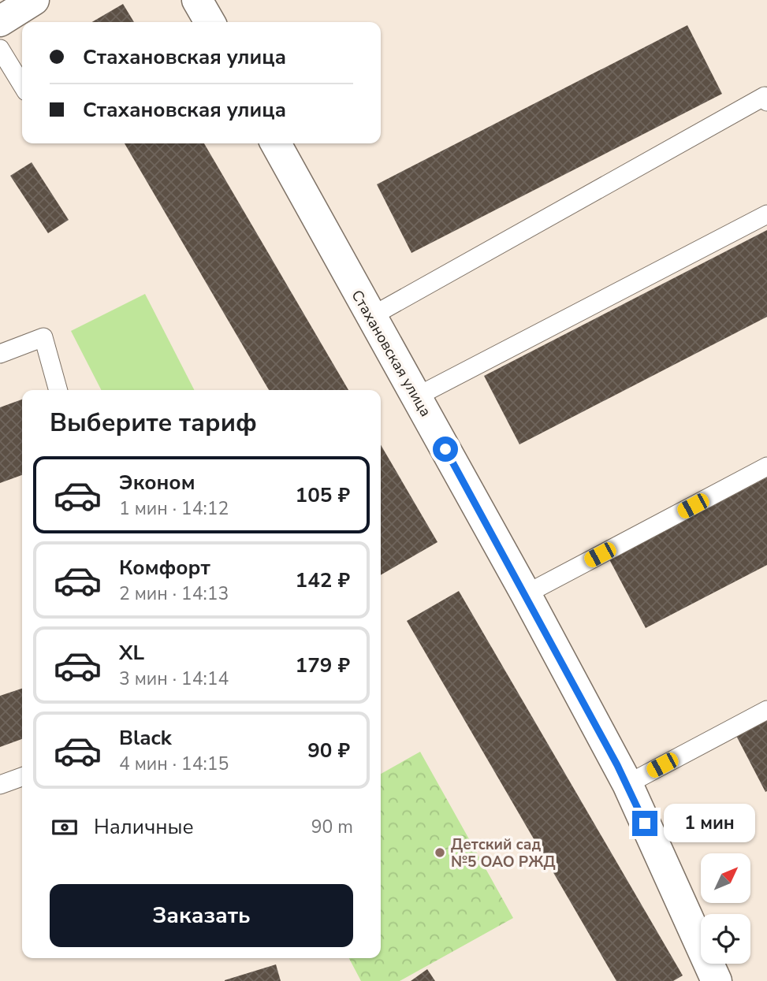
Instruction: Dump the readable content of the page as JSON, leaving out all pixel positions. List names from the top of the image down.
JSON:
{
  "streets": {
    "street": ["Стахановская улица"]
  },
  "places": ["Детский сад №5 ОАО РЖД"],
  "north": "top right",
  "page": {
    "banner": ["Стахановская улица", "Стахановская улица"],
    "heading": "Выберите тариф",
    "list": [
      {
        "name": "Эконом",
        "note": "1 мин · 14:12",
        "value": "105 ₽"
      },
      {
        "name": "Комфорт",
        "note": "2 мин · 14:13",
        "value": "142 ₽"
      },
      {
        "name": "XL",
        "note": "3 мин · 14:14",
        "value": "179 ₽"
      },
      {
        "name": "Black",
        "note": "4 мин · 14:15",
        "value": "90 ₽"
      }
    ],
    "pay": ["Наличные", "90 m"],
    "bubble": "1 мин",
    "buttons": "Заказать"
  }
}
